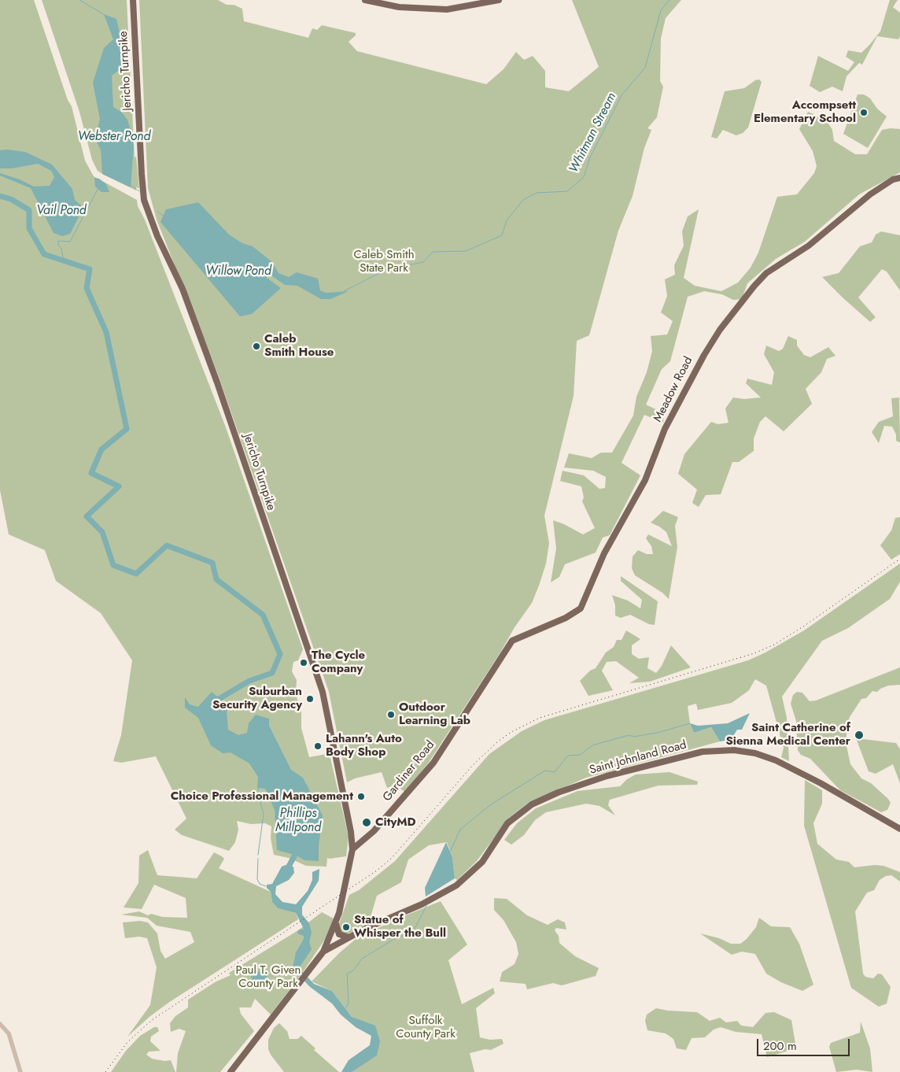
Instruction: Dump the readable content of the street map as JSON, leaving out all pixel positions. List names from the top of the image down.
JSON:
{
  "streets": {
    "main road": [
      "Jericho Turnpike",
      "Meadow Road",
      "Saint Johnland Road",
      "Gardiner Road"
    ]
  },
  "crossings": [
    ["Jericho Turnpike", "Saint Johnland Road"],
    ["Jericho Turnpike", "Gardiner Road"],
    ["Meadow Road", "Gardiner Road"]
  ],
  "water": [
    "Whitman Stream",
    "Webster Pond",
    "Vail Pond",
    "Willow Pond",
    "Phillips Millpond"
  ],
  "parks": ["Caleb Smith State Park", "Paul T. Given County Park", "Suffolk County Park"],
  "places": [
    "Accompsett Elementary School",
    "Caleb Smith House",
    "The Cycle Company",
    "Suburban Security Agency",
    "Outdoor Learning Lab",
    "Saint Catherine of Sienna Medical Center",
    "Lahann's Auto Body Shop",
    "Choice Professional Management",
    "CityMD",
    "Statue of Whisper the Bull"
  ],
  "scale_bar": "200 m"
}
